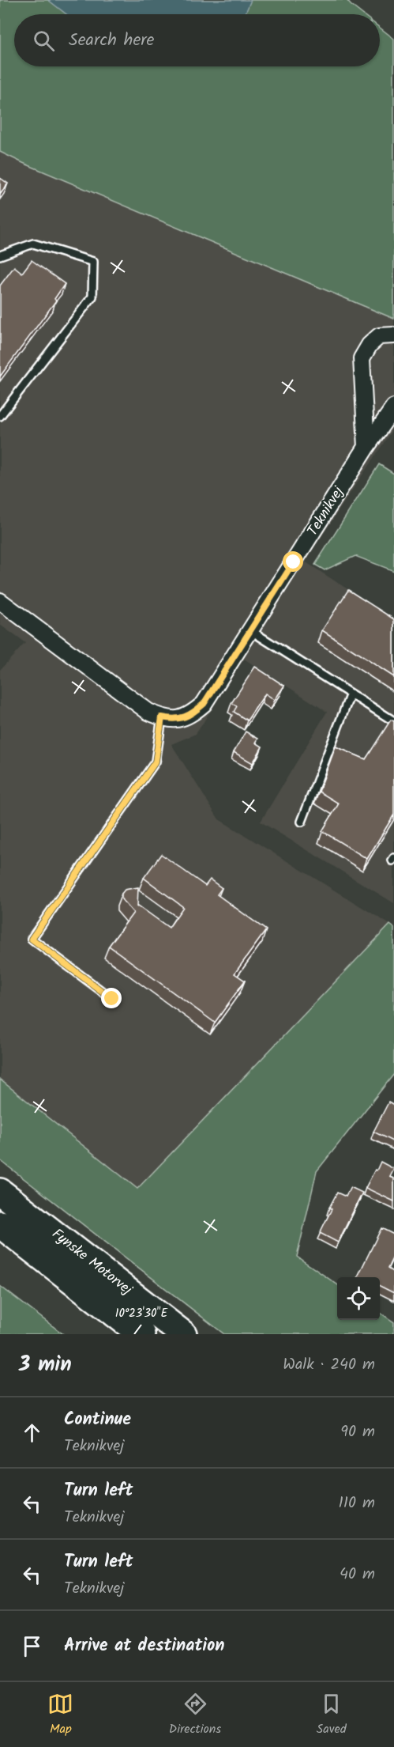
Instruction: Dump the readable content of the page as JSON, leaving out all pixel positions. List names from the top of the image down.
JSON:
{
  "streets": {
    "highway": ["Fynske Motorvej"],
    "street": ["Teknikvej"]
  },
  "page": {
    "search": "Search here",
    "heading": ["3 min", "Walk · 240 m"],
    "list": [
      ["Continue", "Teknikvej", "90 m"],
      ["Turn left", "Teknikvej", "110 m"],
      ["Turn left", "Teknikvej", "40 m"],
      "Arrive at destination"
    ],
    "nav": ["Map", "Directions", "Saved"]
  },
  "coordinates": ["10°23'30\"E"]
}
